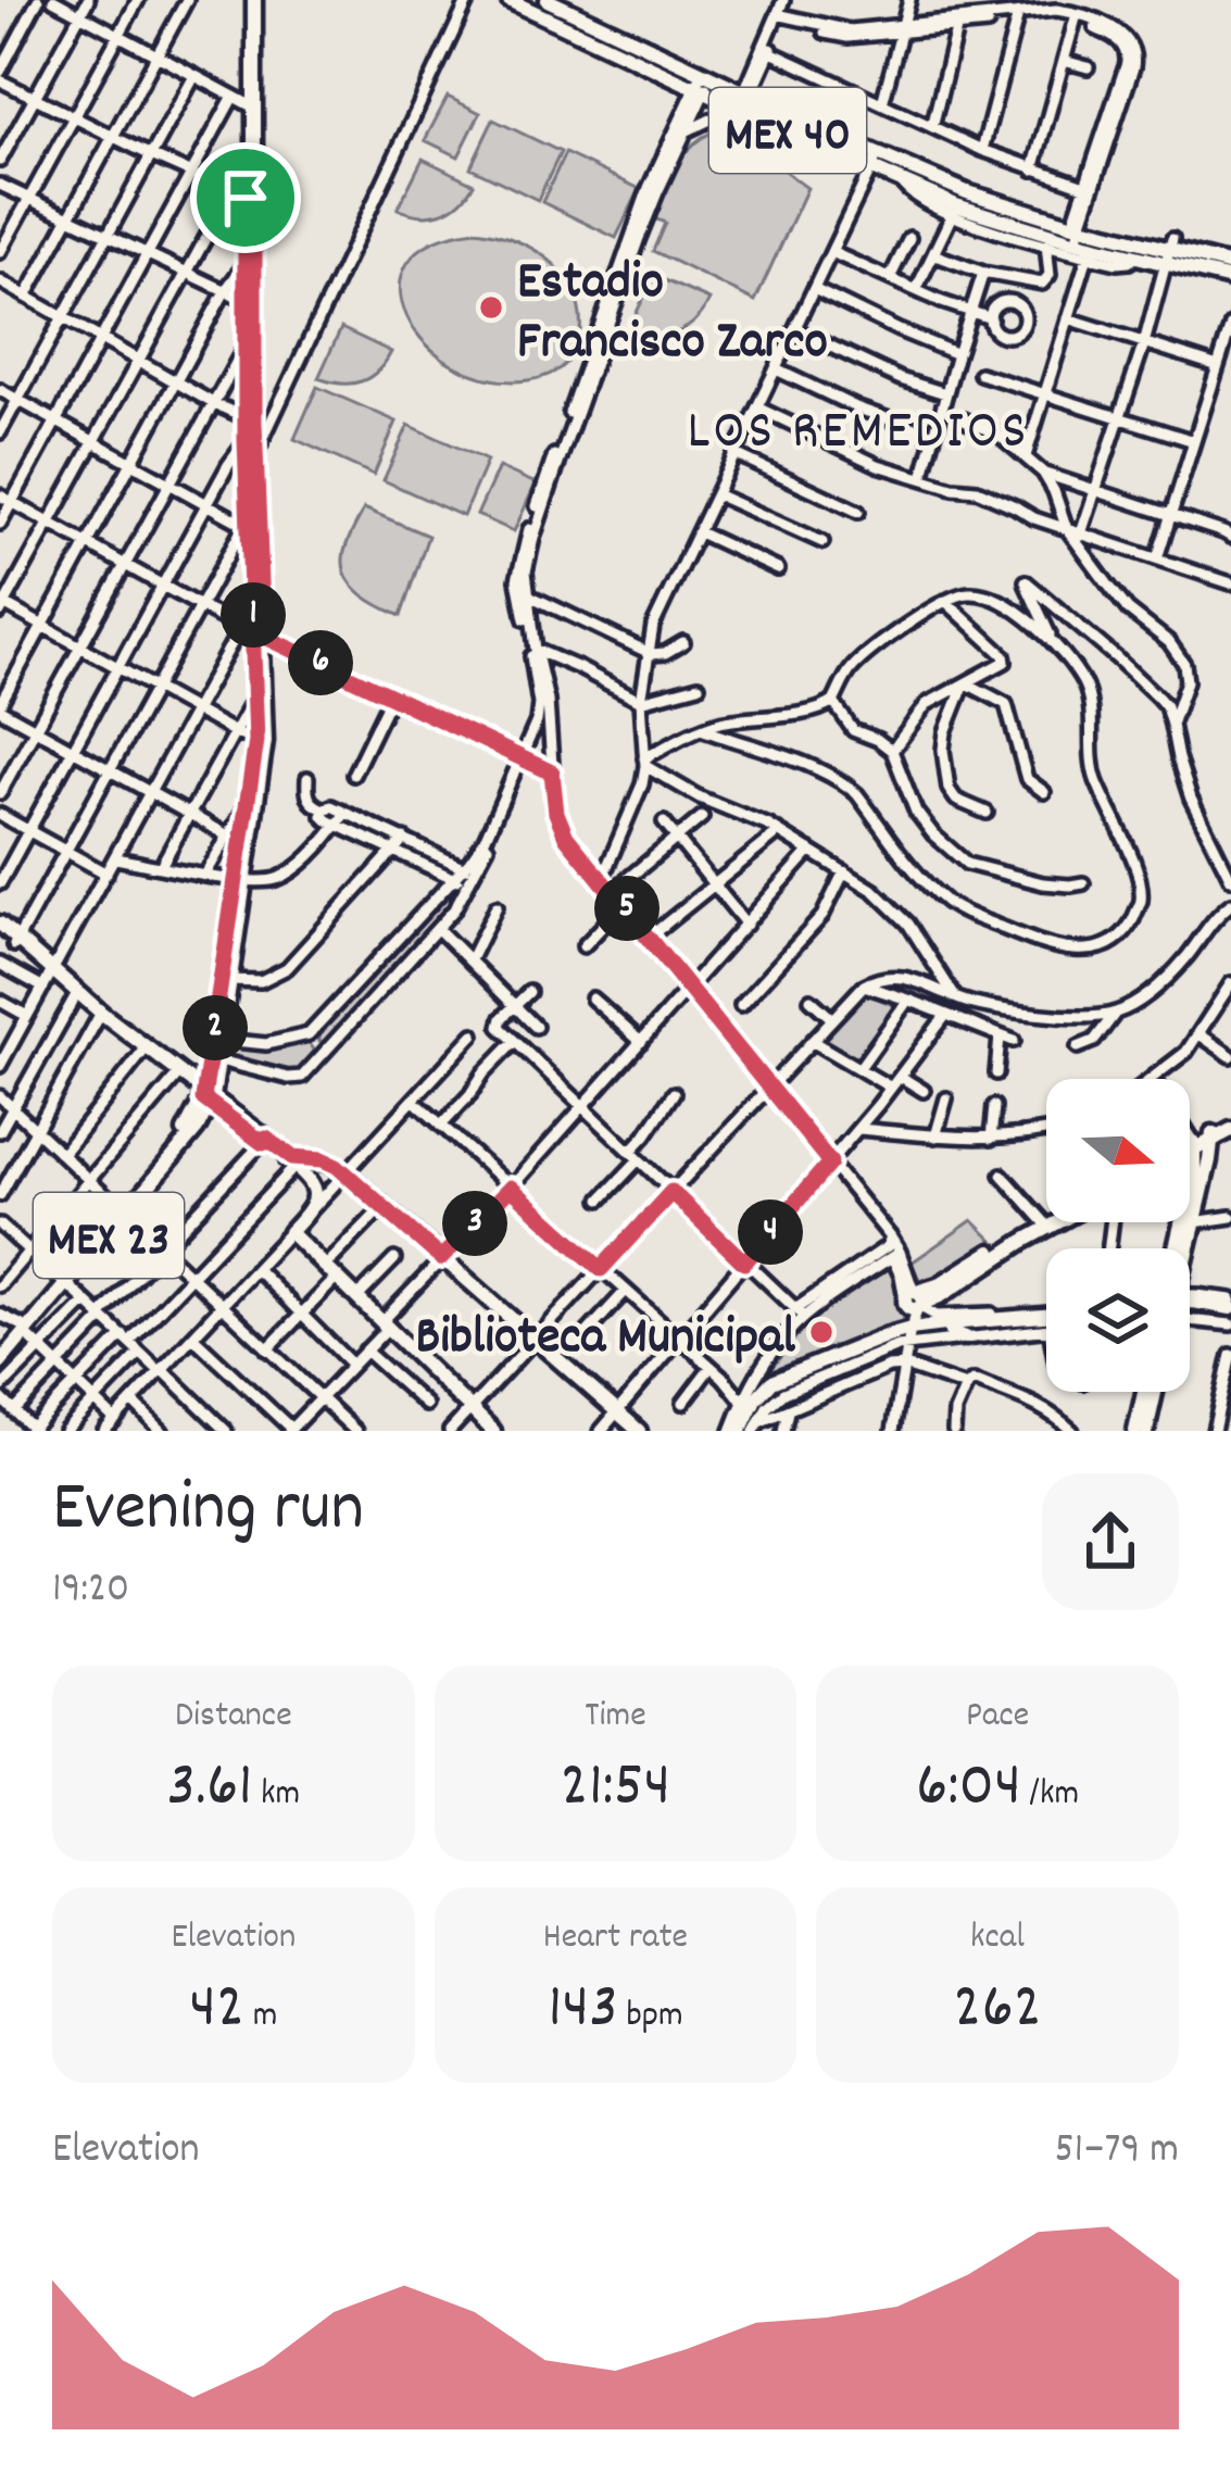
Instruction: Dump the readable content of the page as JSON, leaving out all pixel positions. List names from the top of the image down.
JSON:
{
  "streets": {
    "main road": ["MEX 40", "MEX 23"]
  },
  "districts": ["LOS REMEDIOS"],
  "places": ["Estadio Francisco Zarco", "Biblioteca Municipal"],
  "north": "right",
  "page": {
    "pins": [
      "1",
      "6",
      "5",
      "2",
      "3",
      "4"
    ],
    "heading": ["Evening run", "19:20"],
    "stats": [
      ["Distance", "3.61 km"],
      ["Time", "21:54"],
      ["Pace", "6:04 /km"],
      ["Elevation", "42 m"],
      ["Heart rate", "143 bpm"],
      ["kcal", "262"]
    ],
    "chart": ["Elevation", "51–79 m"]
  }
}
